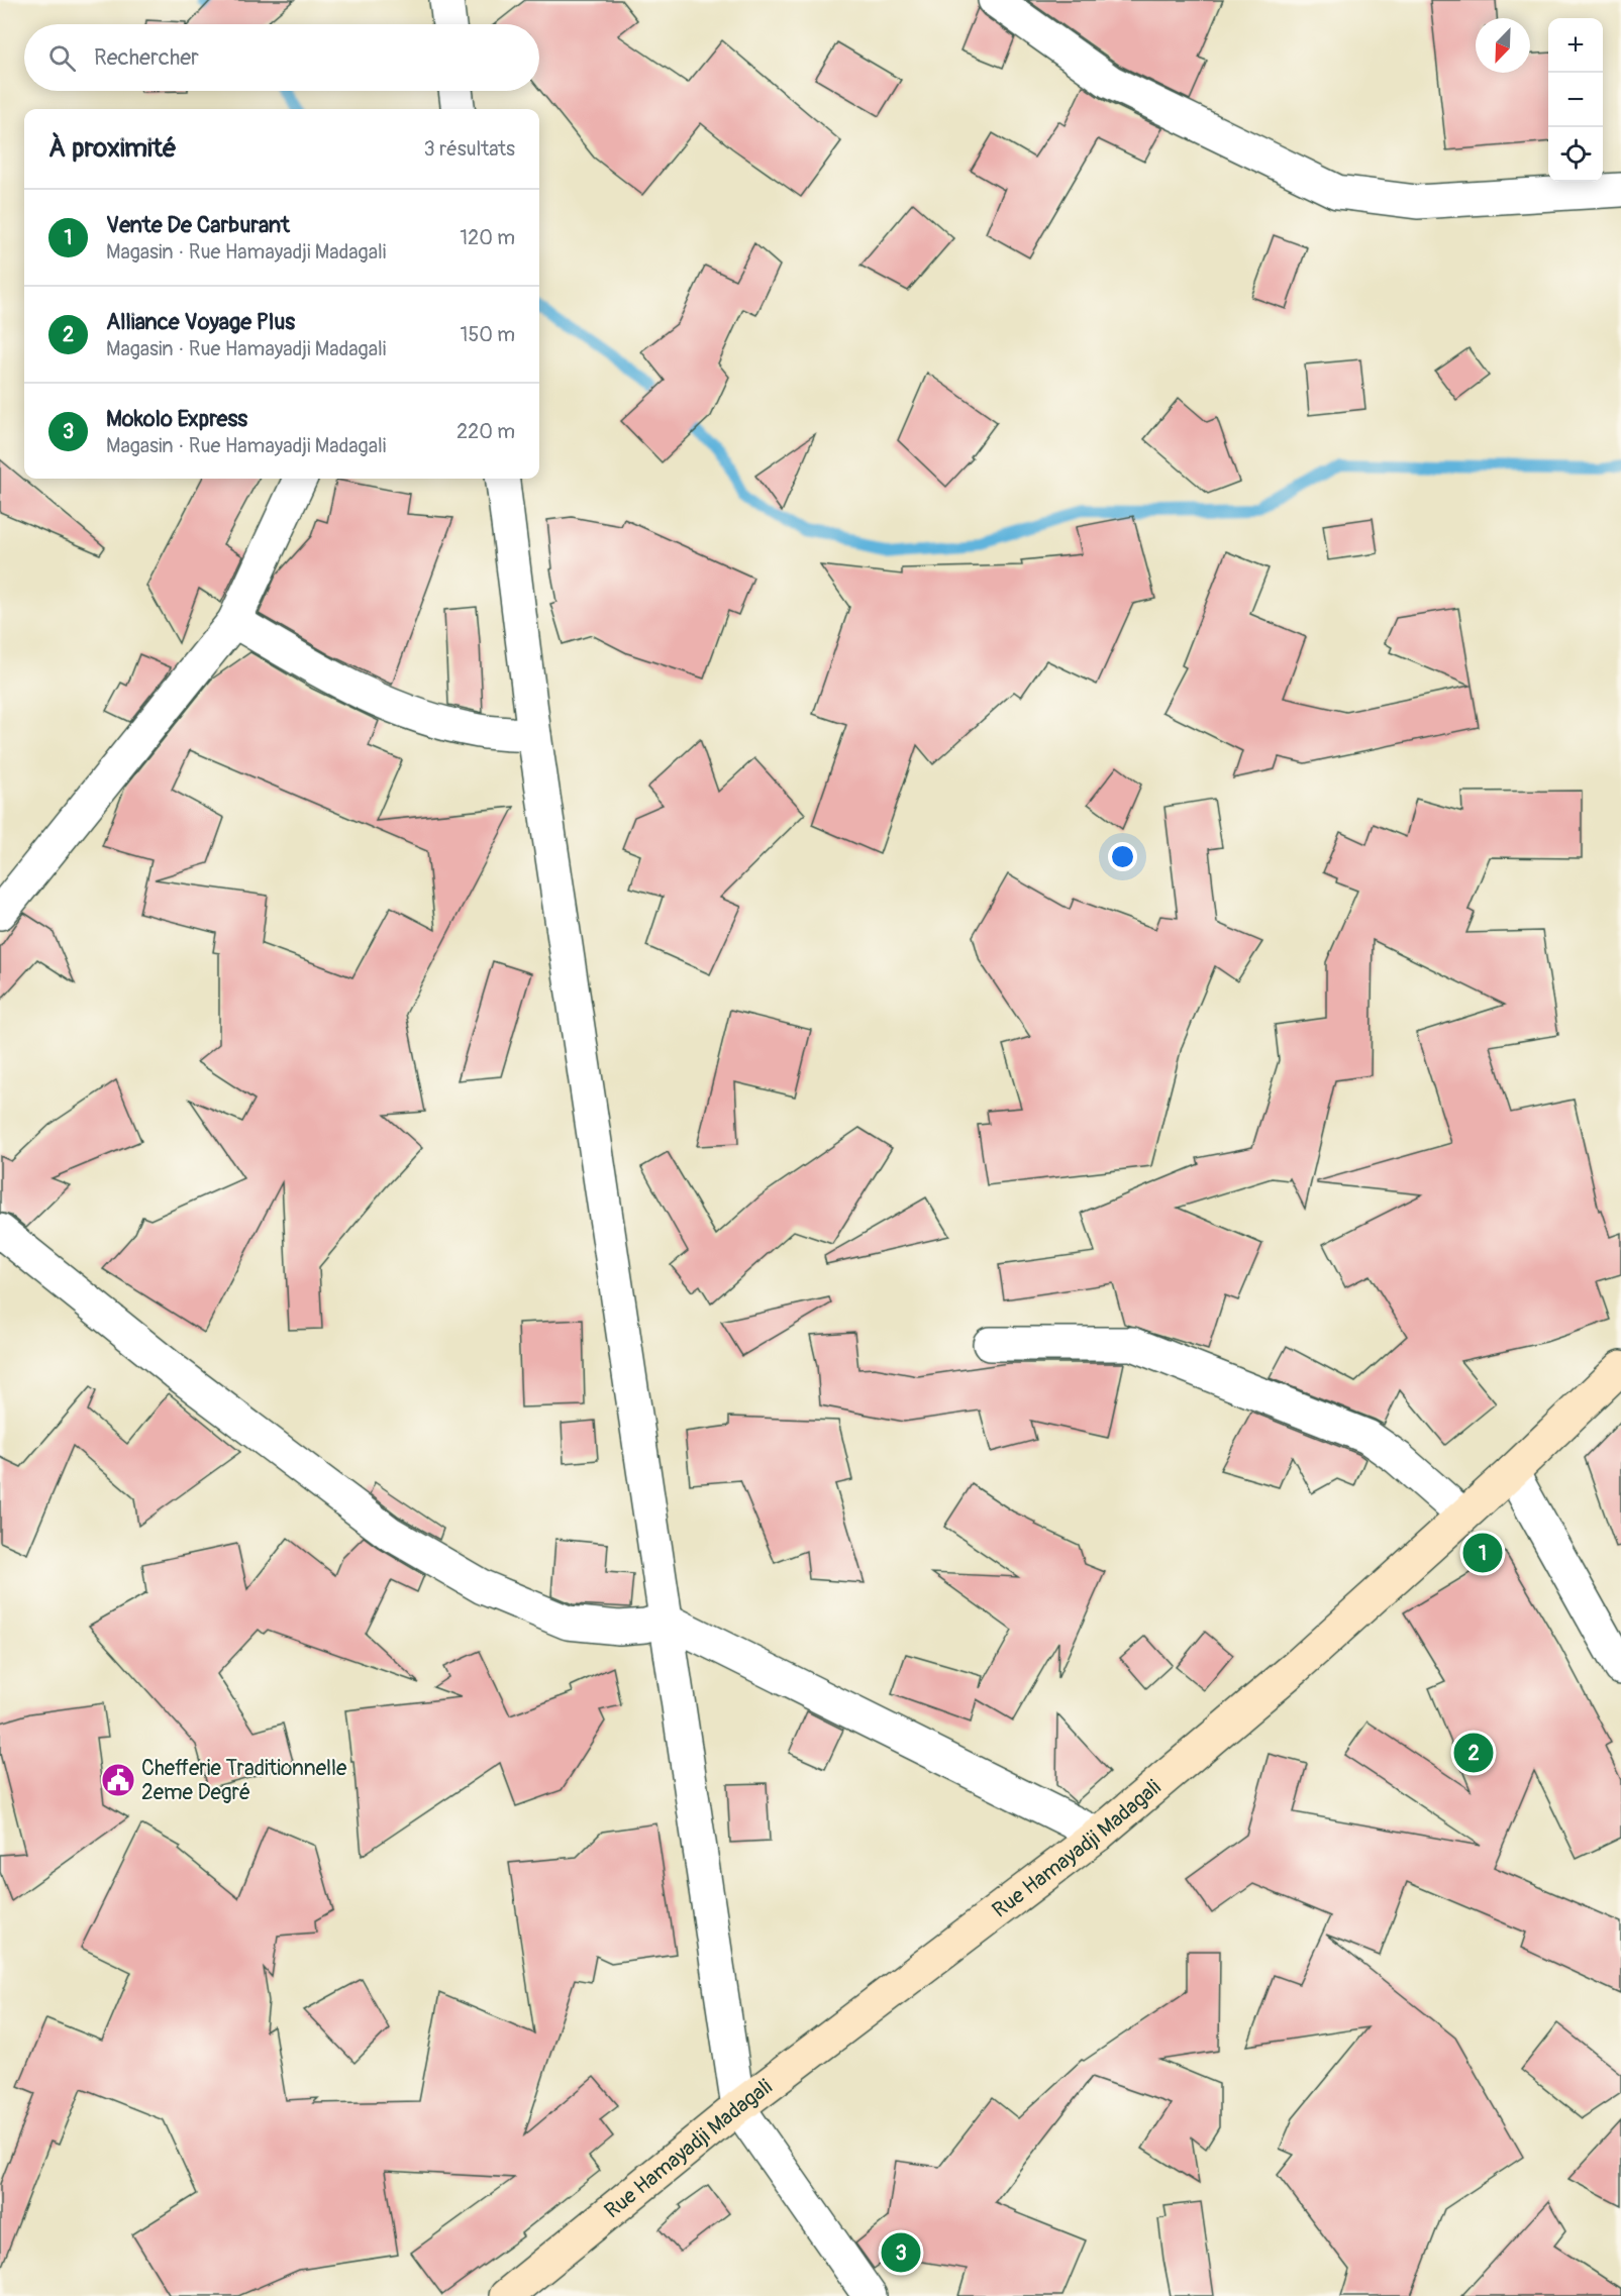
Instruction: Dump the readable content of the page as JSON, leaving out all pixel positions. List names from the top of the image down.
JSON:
{
  "streets": {
    "street": ["Rue Hamayadji Madagali"]
  },
  "places": {
    "public building": ["Chefferie Traditionnelle 2eme Degré"]
  },
  "north": "bottom left",
  "page": {
    "map_buttons": ["+", "−"],
    "search": "Rechercher",
    "heading": ["À proximité", "3 résultats"],
    "list": [
      {
        "mark": "1",
        "name": "Vente De Carburant",
        "note": "Magasin · Rue Hamayadji Madagali",
        "value": "120 m"
      },
      {
        "mark": "2",
        "name": "Alliance Voyage Plus",
        "note": "Magasin · Rue Hamayadji Madagali",
        "value": "150 m"
      },
      {
        "mark": "3",
        "name": "Mokolo Express",
        "note": "Magasin · Rue Hamayadji Madagali",
        "value": "220 m"
      }
    ],
    "pins": ["1", "2", "3"]
  }
}
